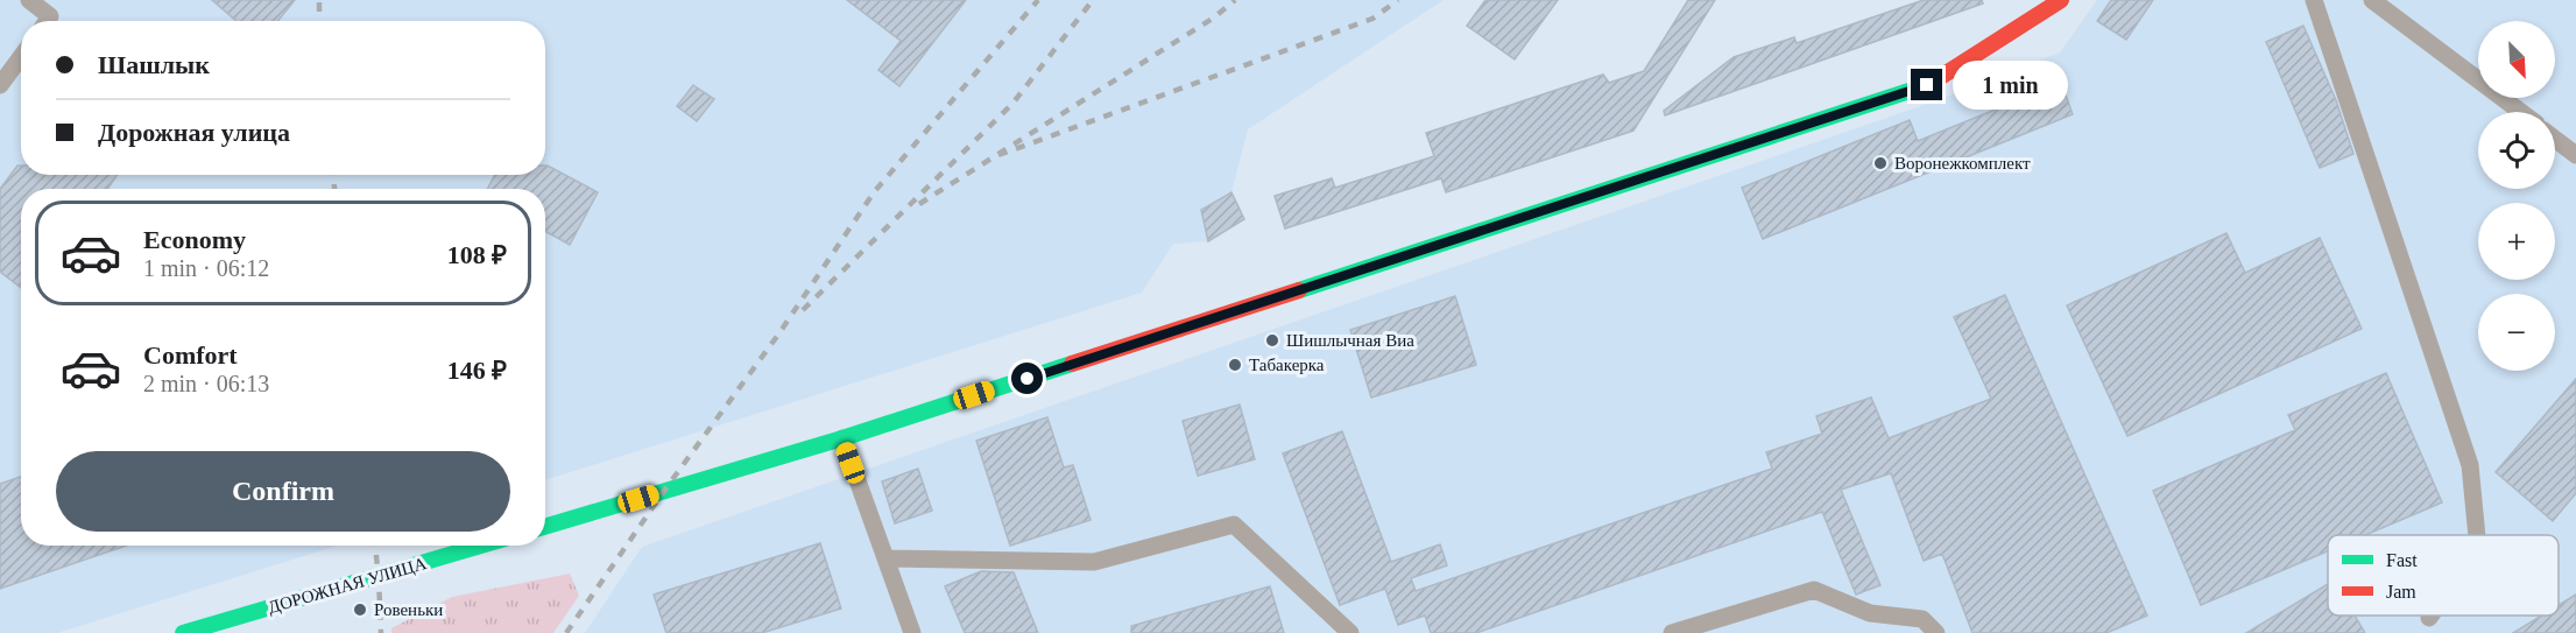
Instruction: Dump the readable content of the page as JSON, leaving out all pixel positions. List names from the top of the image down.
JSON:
{
  "streets": {
    "street": ["ДОРОЖНАЯ УЛИЦА"]
  },
  "places": [
    "Воронежкомплект",
    "Шишлычная Виа",
    "Табакерка",
    "Ровеньки"
  ],
  "legend": ["Fast", "Jam"],
  "north": "bottom right",
  "page": {
    "map_buttons": ["+", "−"],
    "banner": ["Шашлык", "Дорожная улица"],
    "bubble": "1 min",
    "list": [
      {
        "name": "Economy",
        "note": "1 min · 06:12",
        "value": "108 ₽"
      },
      {
        "name": "Comfort",
        "note": "2 min · 06:13",
        "value": "146 ₽"
      }
    ],
    "buttons": "Confirm"
  }
}
